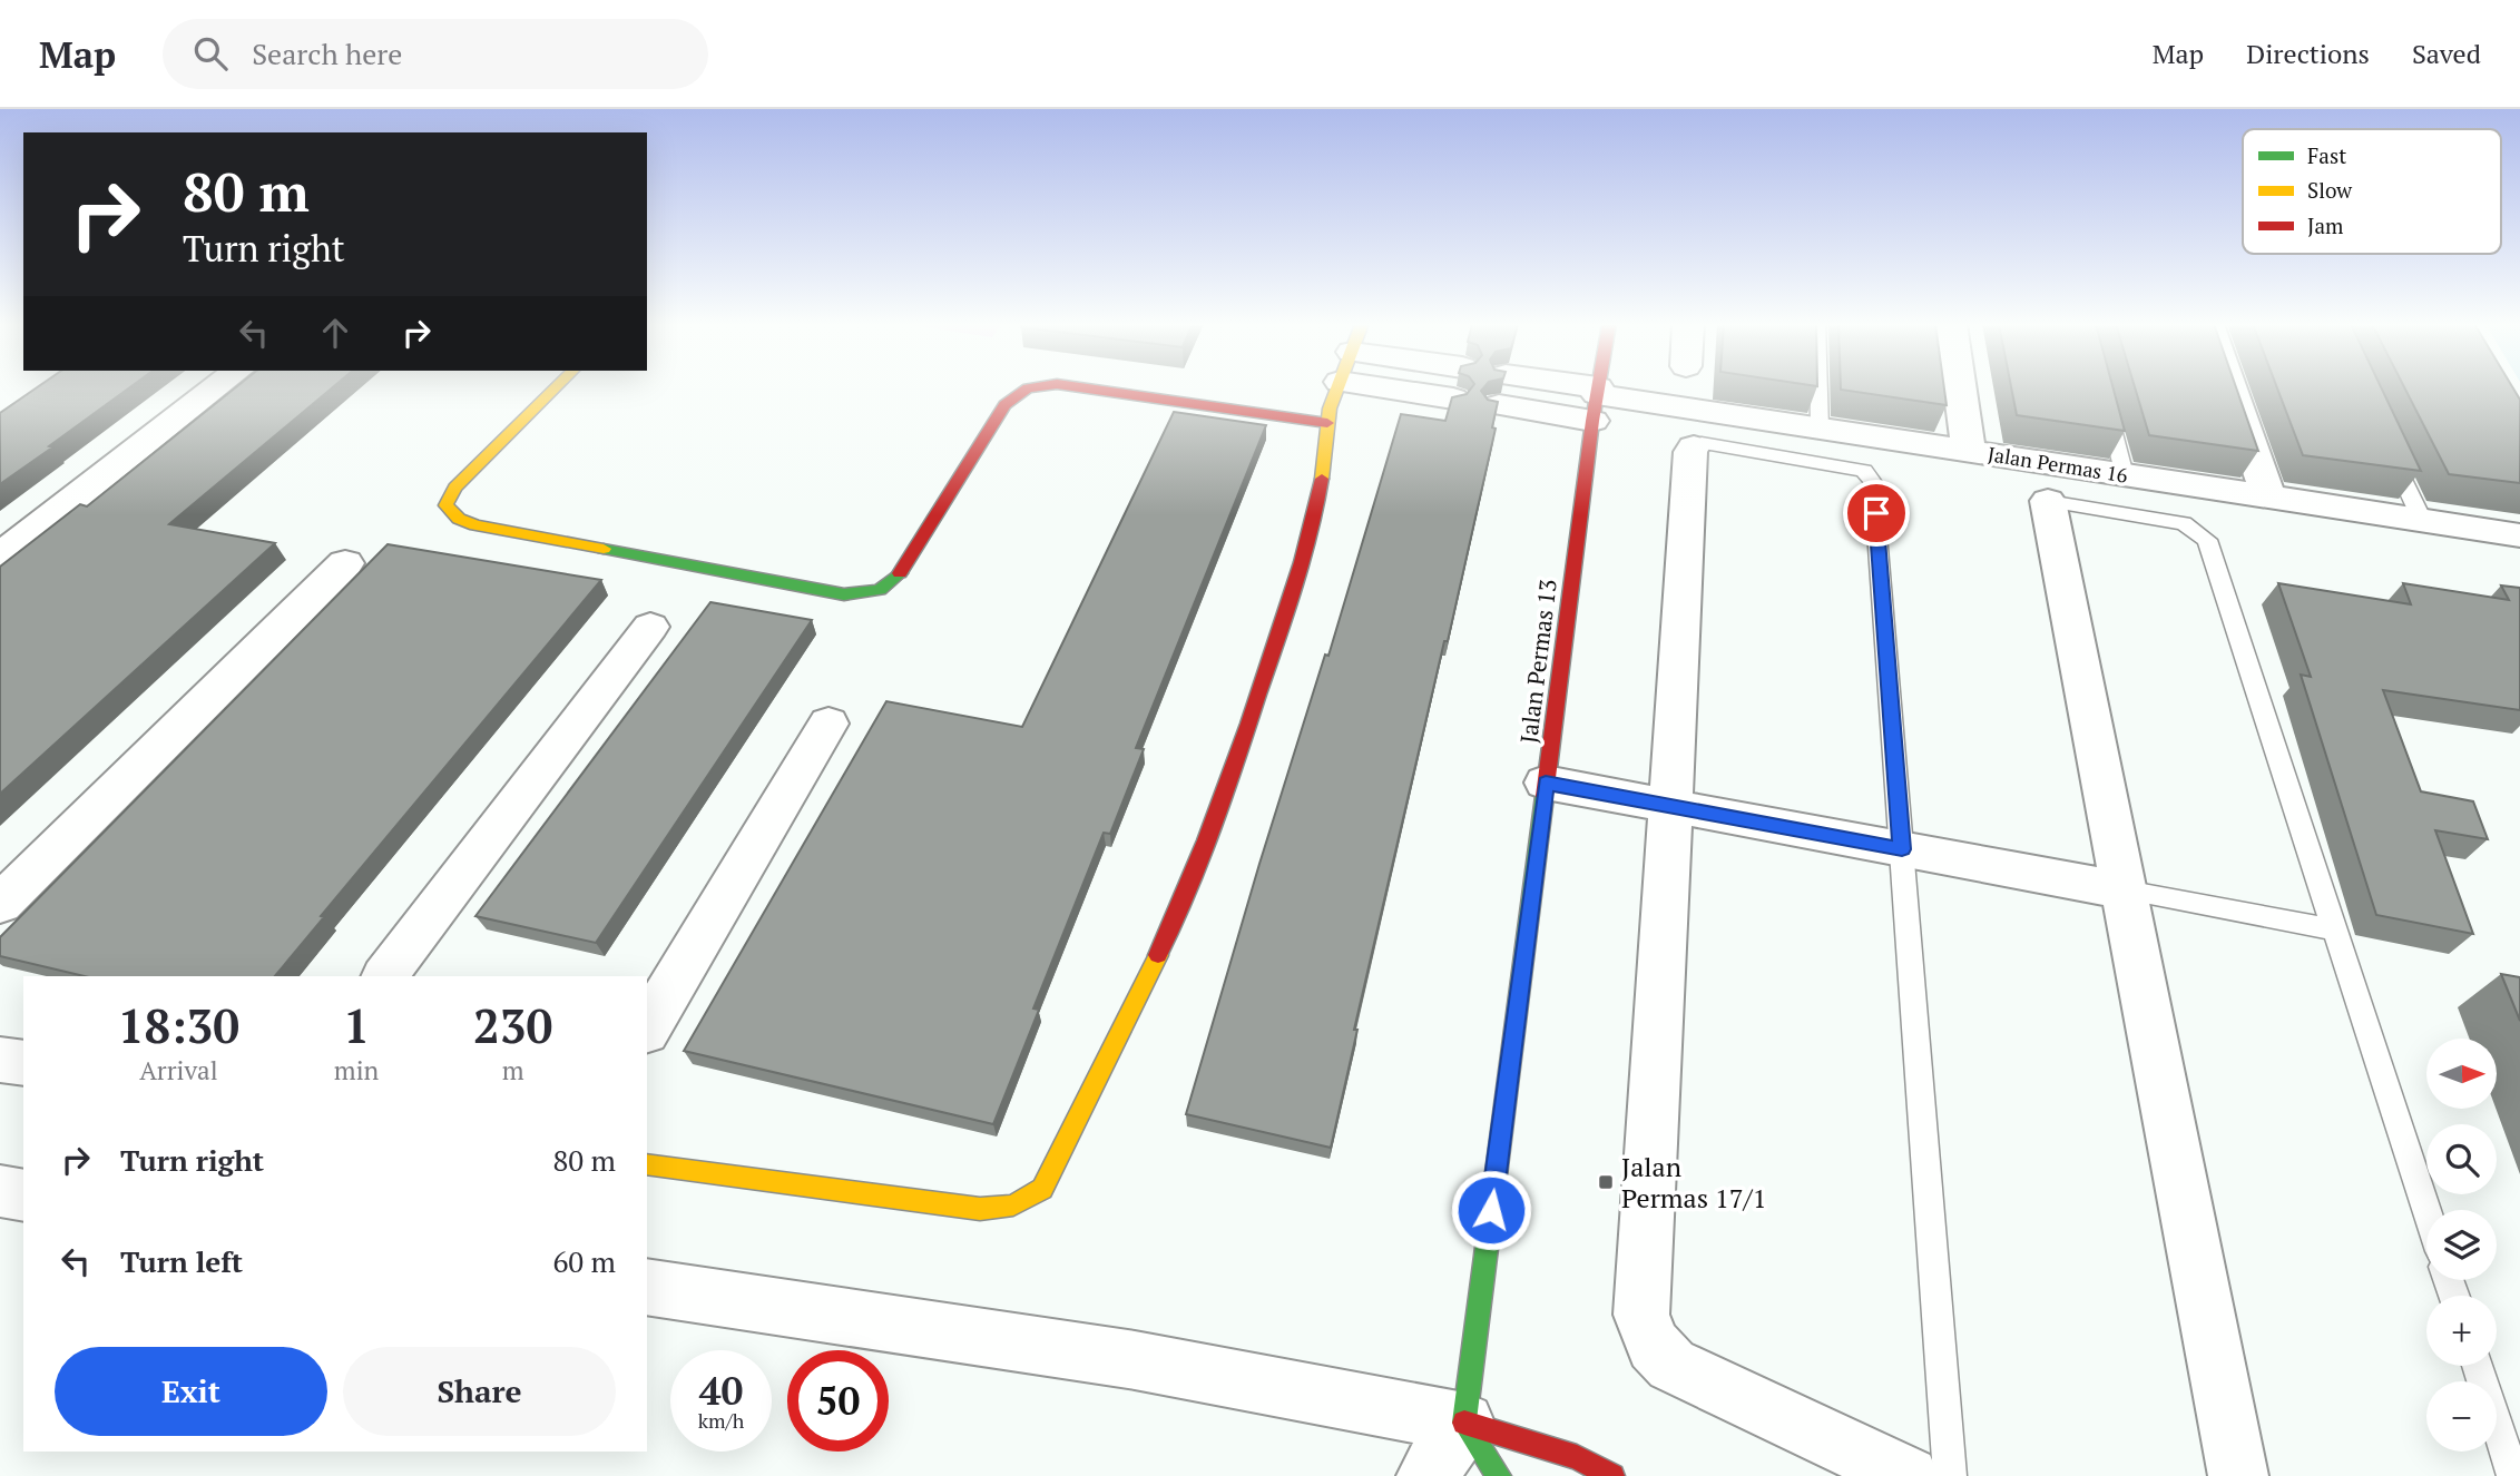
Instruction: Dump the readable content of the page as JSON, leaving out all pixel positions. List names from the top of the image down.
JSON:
{
  "streets": {
    "street": ["Jalan Permas 16", "Jalan Permas 13"]
  },
  "crossings": [
    ["Jalan Permas 16", "Jalan Permas 13"]
  ],
  "places": {
    "transit": ["Jalan Permas 17/1"]
  },
  "legend": ["Fast", "Slow", "Jam"],
  "north": "right",
  "page": {
    "header": "Map",
    "search": "Search here",
    "nav": ["Map", "Directions", "Saved"],
    "turn": ["80 m", "Turn right"],
    "eta": [
      "18:30",
      "Arrival",
      "1",
      "min",
      "230",
      "m"
    ],
    "map_buttons": ["+", "−"],
    "list": [
      {
        "name": "Turn right",
        "value": "80 m"
      },
      {
        "name": "Turn left",
        "value": "60 m"
      }
    ],
    "buttons": ["Exit", "Share"],
    "speed": "40 km/h",
    "limit": "50"
  }
}
